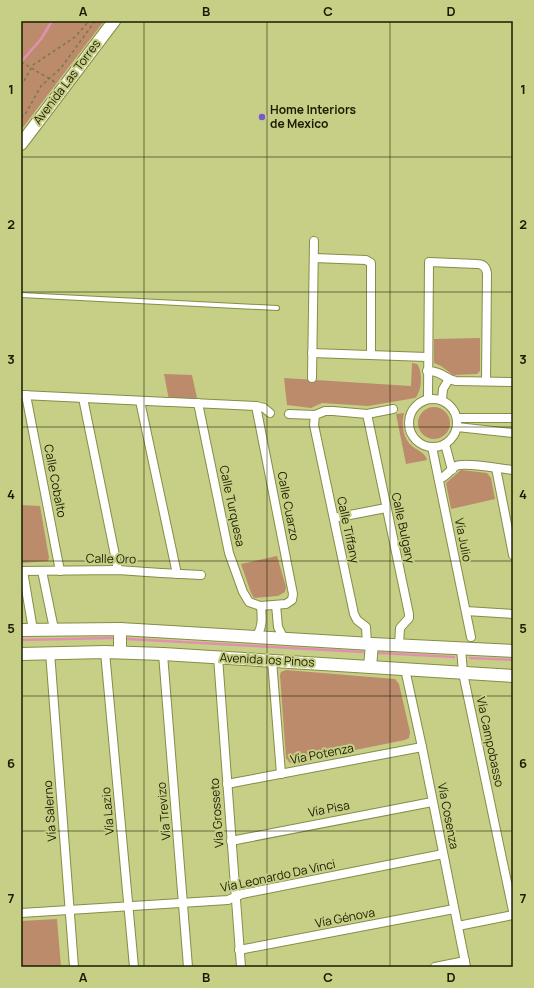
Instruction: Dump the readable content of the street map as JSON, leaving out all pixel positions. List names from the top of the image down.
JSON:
{
  "streets": {
    "street": [
      "Avenida Las Torres",
      "Calle Cobalto",
      "Calle Turquesa",
      "Calle Cuarzo",
      "Calle Bulgary",
      "Calle Tiffany",
      "Vía Julio",
      "Calle Oro",
      "Avenida los Pinos",
      "Vía Campobasso",
      "Vía Potenza",
      "Vía Pisa",
      "Vía Salerno",
      "Vía Lazio",
      "Vía Trevizo",
      "Vía Grosseto",
      "Vía Cosenza",
      "Vía Leonardo Da Vinci",
      "Vía Génova"
    ]
  },
  "crossings": [
    ["Calle Cobalto", "Calle Oro"],
    ["Calle Bulgary", "Avenida los Pinos"],
    ["Calle Tiffany", "Avenida los Pinos"],
    ["Avenida los Pinos", "Vía Campobasso"],
    ["Avenida los Pinos", "Vía Salerno"],
    ["Avenida los Pinos", "Vía Lazio"],
    ["Avenida los Pinos", "Vía Trevizo"],
    ["Avenida los Pinos", "Vía Grosseto"],
    ["Avenida los Pinos", "Vía Cosenza"],
    ["Vía Potenza", "Vía Grosseto"],
    ["Vía Potenza", "Vía Cosenza"],
    ["Vía Pisa", "Vía Grosseto"],
    ["Vía Pisa", "Vía Cosenza"],
    ["Vía Salerno", "Vía Leonardo Da Vinci"],
    ["Vía Lazio", "Vía Leonardo Da Vinci"],
    ["Vía Trevizo", "Vía Leonardo Da Vinci"],
    ["Vía Grosseto", "Vía Leonardo Da Vinci"],
    ["Vía Grosseto", "Vía Génova"],
    ["Vía Cosenza", "Vía Leonardo Da Vinci"],
    ["Vía Cosenza", "Vía Génova"]
  ],
  "places": ["Home Interiors de Mexico"],
  "grid": {
    "columns": [
      "A",
      "B",
      "C",
      "D"
    ],
    "rows": [
      "1",
      "2",
      "3",
      "4",
      "5",
      "6",
      "7"
    ]
  }
}
